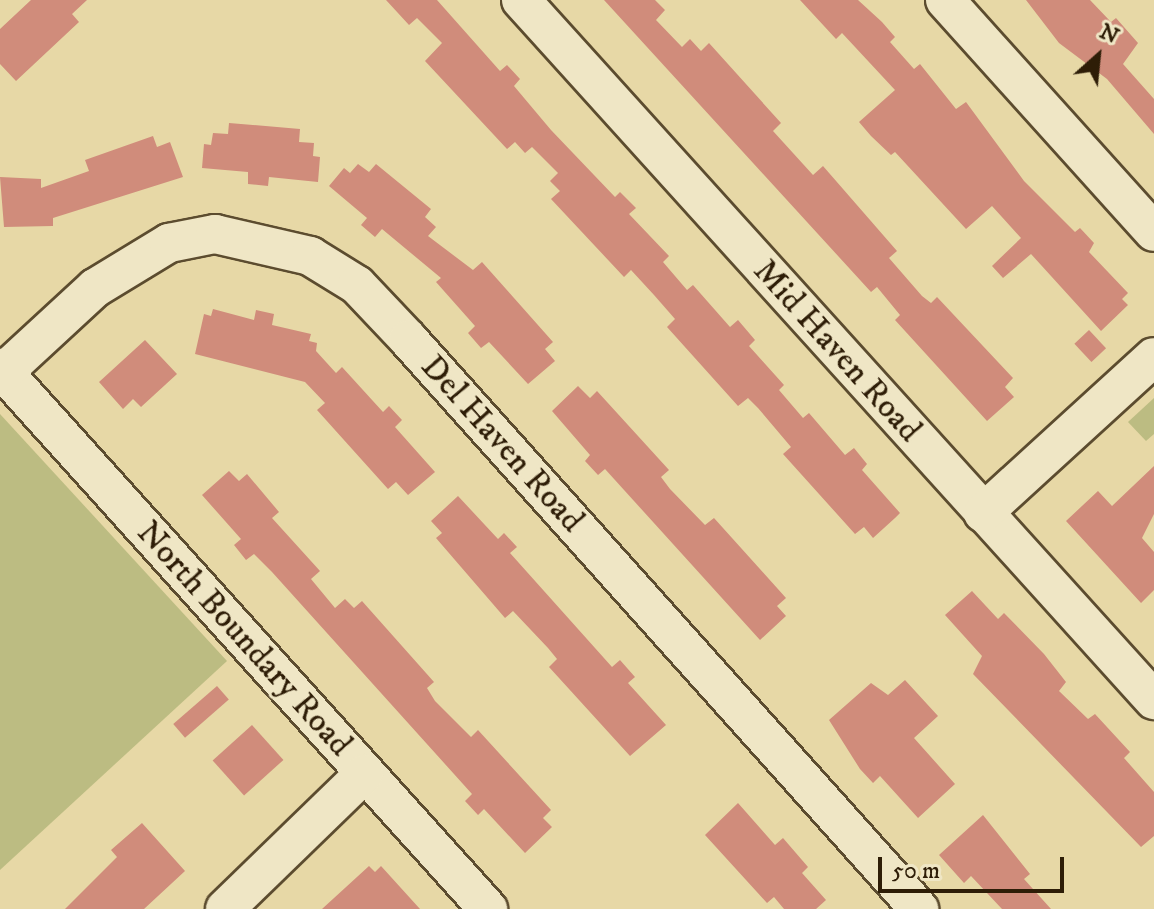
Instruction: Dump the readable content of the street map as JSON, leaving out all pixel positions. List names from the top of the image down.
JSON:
{
  "streets": {
    "street": ["Mid Haven Road", "Del Haven Road", "North Boundary Road"]
  },
  "crossings": [
    ["Del Haven Road", "North Boundary Road"]
  ],
  "scale_bar": "50 m",
  "north": "top right"
}
